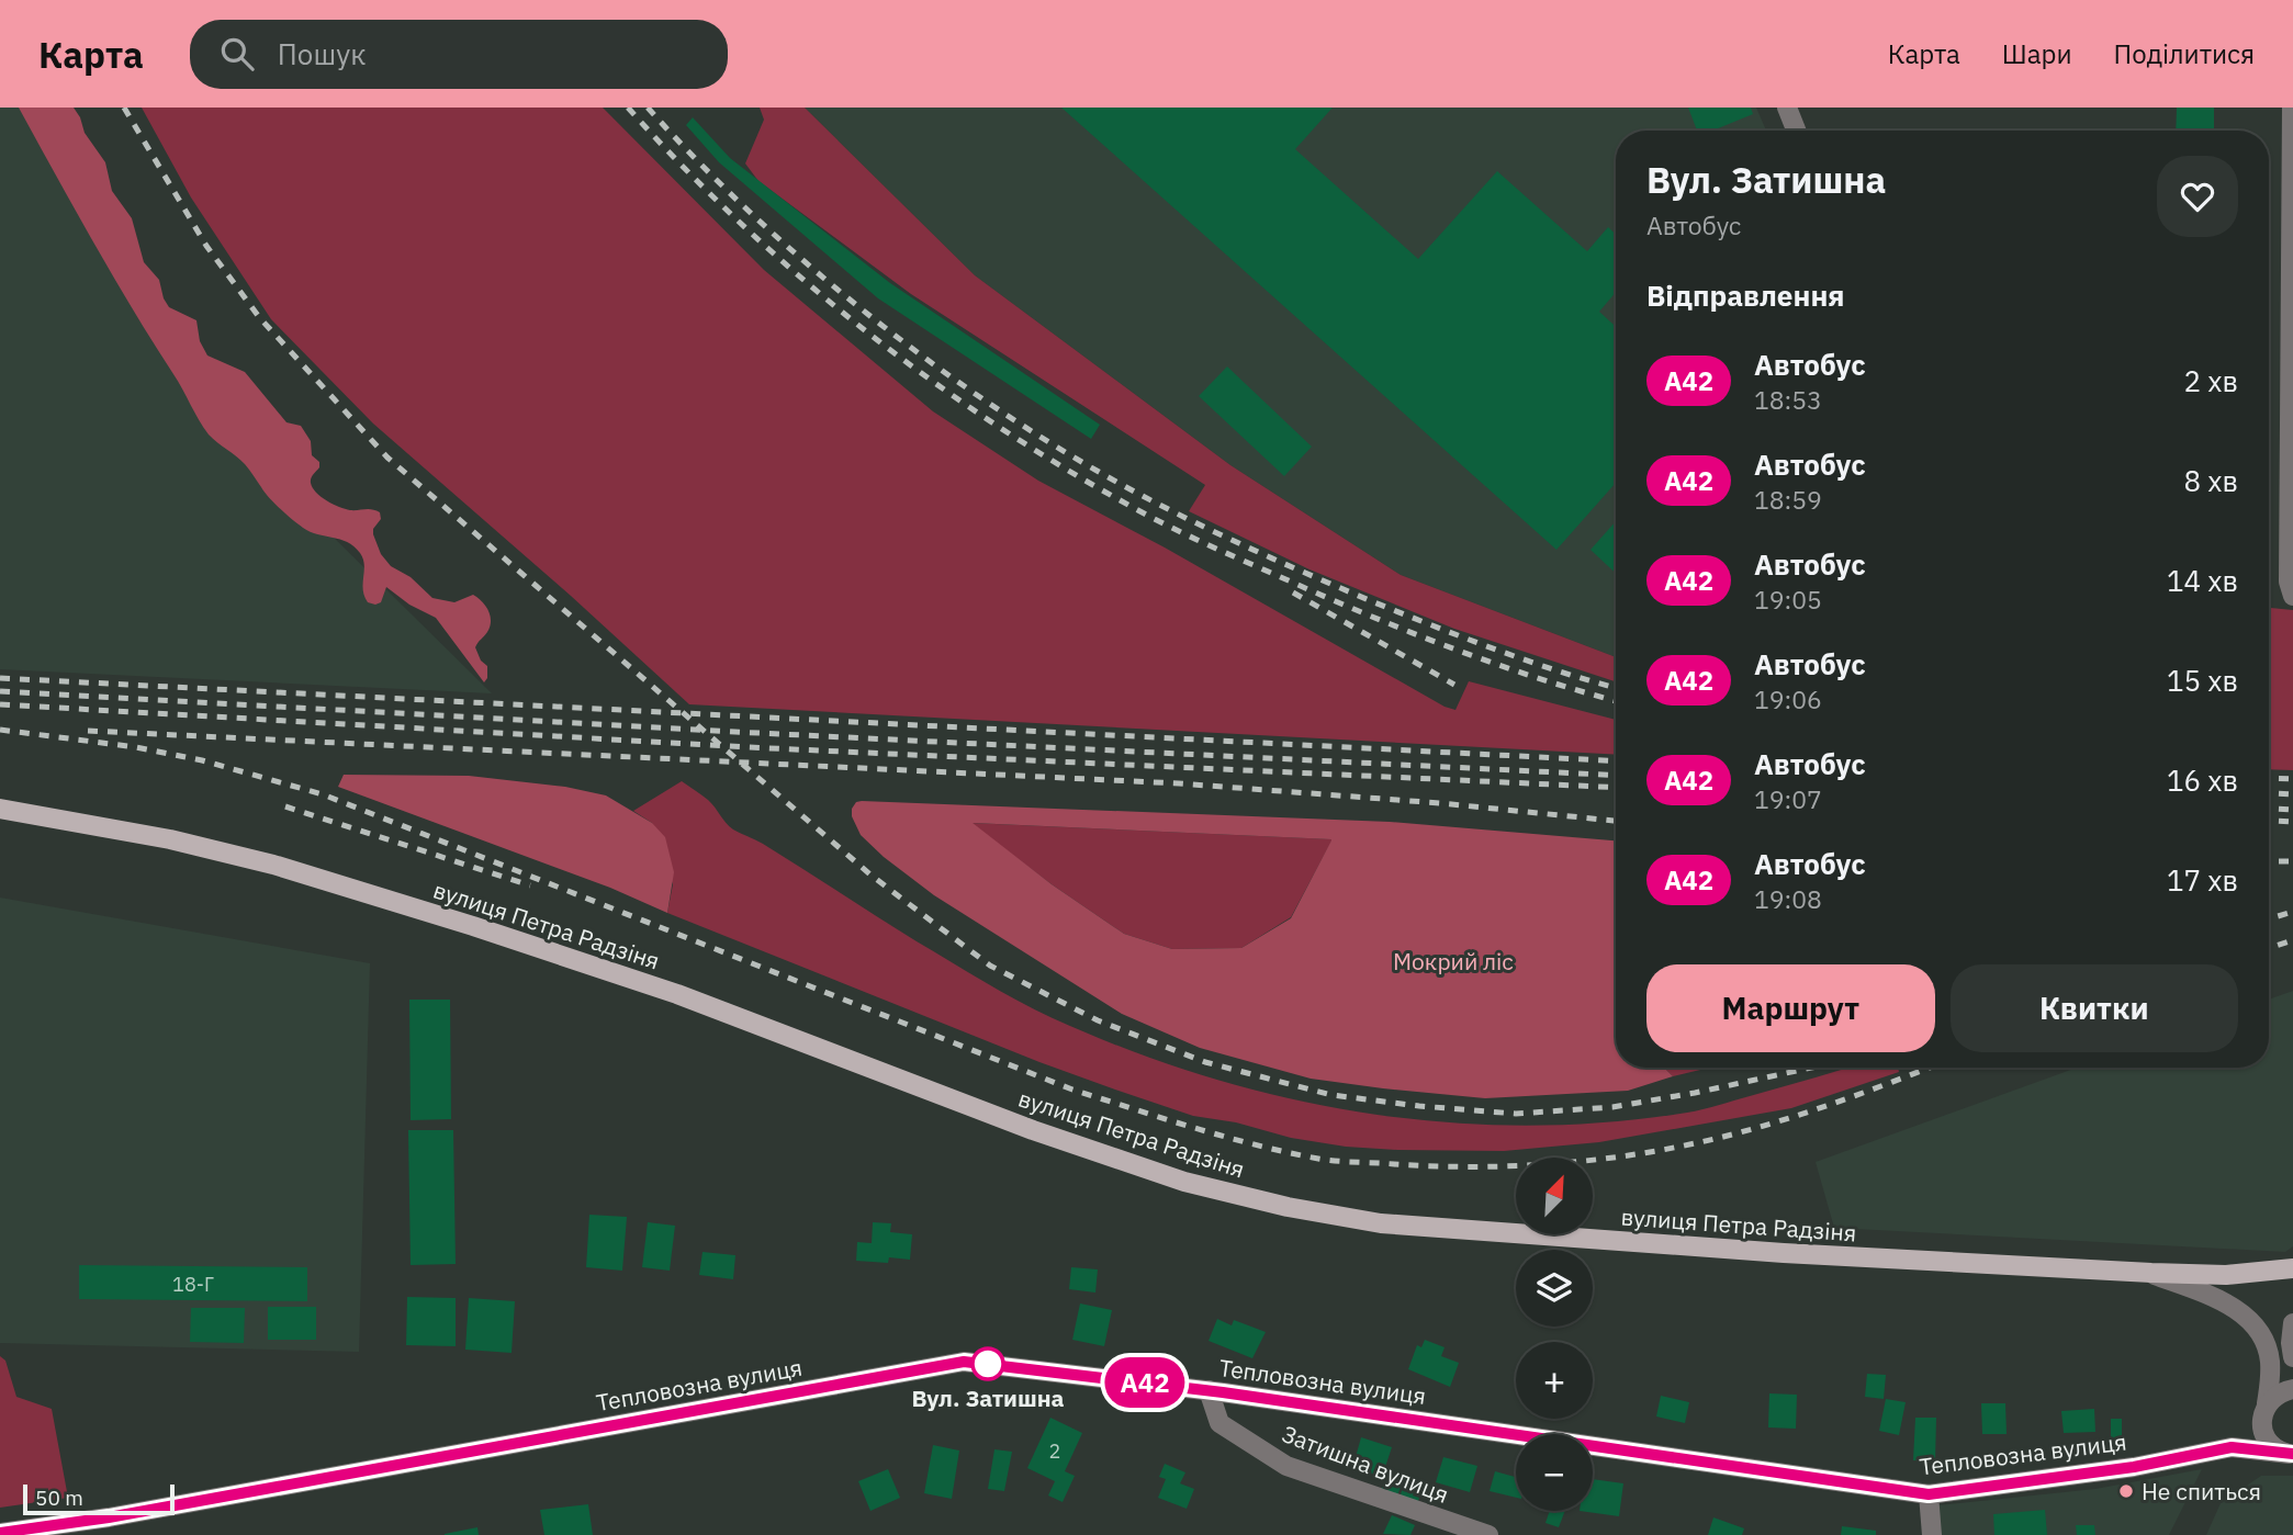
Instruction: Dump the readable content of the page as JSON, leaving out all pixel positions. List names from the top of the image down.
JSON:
{
  "streets": {
    "main road": ["вулиця Петра Радзіня"],
    "street": ["Тепловозна вулиця", "Затишна вулиця"]
  },
  "crossings": [
    ["Тепловозна вулиця", "Затишна вулиця"]
  ],
  "parks": ["Мокрий ліс"],
  "places": ["Вул. Затишна", "Не спиться"],
  "lines": ["bus line А42"],
  "house_numbers": ["18-Г", "2"],
  "scale_bar": "50 m",
  "north": "top right",
  "page": {
    "header": "Карта",
    "search": "Пошук",
    "nav": ["Карта", "Шари", "Поділитися"],
    "on_map": "А42",
    "heading": [
      ["Вул. Затишна", "Автобус"],
      "Відправлення"
    ],
    "list": [
      {
        "mark": "А42",
        "name": "Автобус",
        "note": "18:53",
        "value": "2 хв"
      },
      {
        "mark": "А42",
        "name": "Автобус",
        "note": "18:59",
        "value": "8 хв"
      },
      {
        "mark": "А42",
        "name": "Автобус",
        "note": "19:05",
        "value": "14 хв"
      },
      {
        "mark": "А42",
        "name": "Автобус",
        "note": "19:06",
        "value": "15 хв"
      },
      {
        "mark": "А42",
        "name": "Автобус",
        "note": "19:07",
        "value": "16 хв"
      },
      {
        "mark": "А42",
        "name": "Автобус",
        "note": "19:08",
        "value": "17 хв"
      }
    ],
    "buttons": ["Маршрут", "Квитки"],
    "map_buttons": ["+", "−"],
    "scale": "50 m"
  }
}
